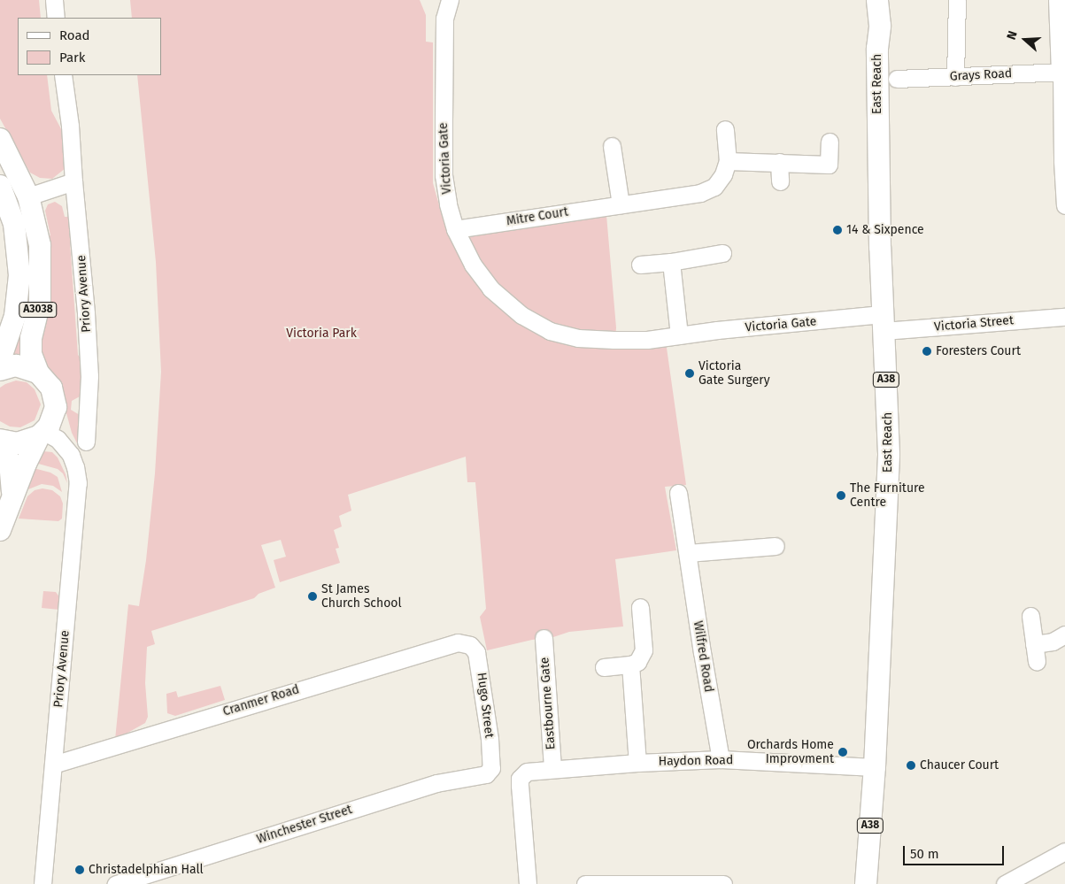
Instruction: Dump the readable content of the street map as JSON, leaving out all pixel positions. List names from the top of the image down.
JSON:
{
  "streets": {
    "main road": ["East Reach", "A3038", "A38"],
    "street": [
      "Grays Road",
      "Victoria Gate",
      "Mitre Court",
      "Priory Avenue",
      "Victoria Street",
      "Wilfred Road",
      "Cranmer Road",
      "Eastbourne Gate",
      "Hugo Street",
      "Haydon Road",
      "Winchester Street"
    ]
  },
  "crossings": [
    ["East Reach", "Victoria Gate"],
    ["East Reach", "Victoria Street"],
    ["East Reach", "A38"],
    ["East Reach", "Haydon Road"],
    ["Victoria Gate", "Mitre Court"],
    ["Victoria Gate", "Victoria Street"],
    ["Priory Avenue", "A3038"],
    ["Priory Avenue", "Cranmer Road"],
    ["Wilfred Road", "Haydon Road"],
    ["Cranmer Road", "Hugo Street"],
    ["Eastbourne Gate", "Haydon Road"],
    ["Hugo Street", "Winchester Street"]
  ],
  "parks": ["Victoria Park"],
  "places": [
    "14 & Sixpence",
    "Foresters Court",
    "Victoria Gate Surgery",
    "The Furniture Centre",
    "St James Church School",
    "Orchards Home Improvment",
    "Chaucer Court",
    "Christadelphian Hall"
  ],
  "legend": ["Road", "Park"],
  "scale_bar": "50 m",
  "north": "left"
}
